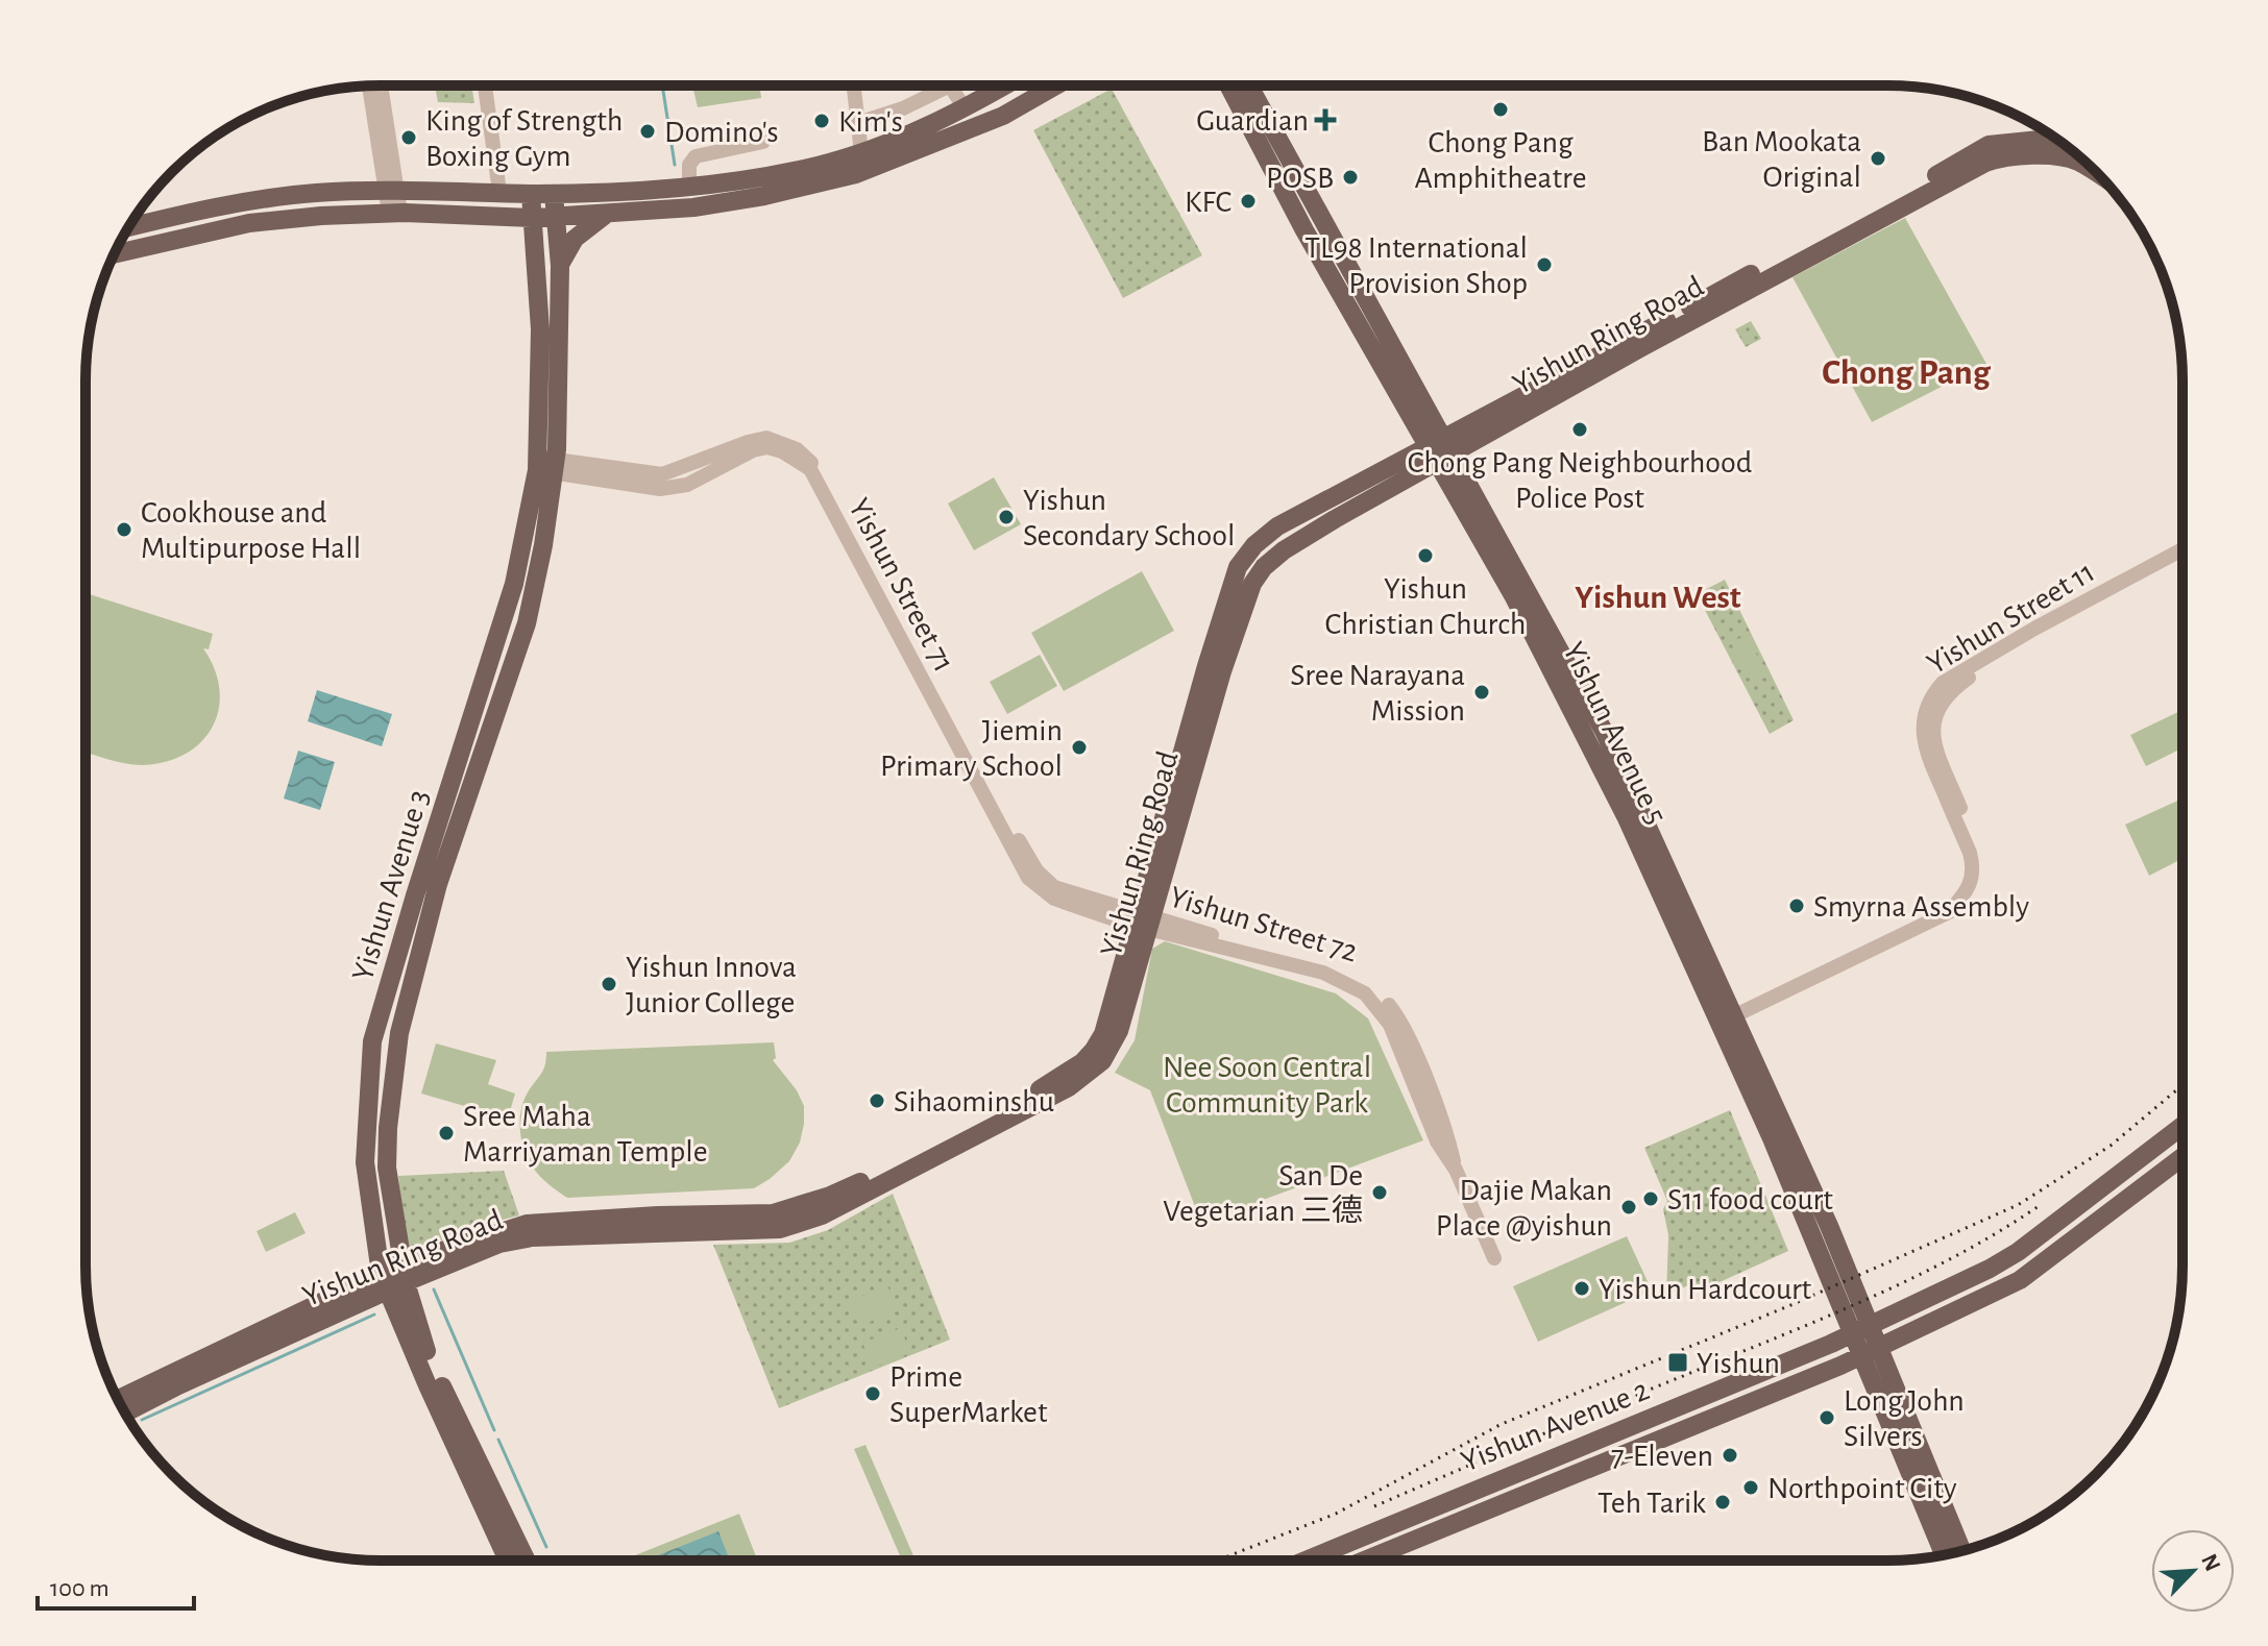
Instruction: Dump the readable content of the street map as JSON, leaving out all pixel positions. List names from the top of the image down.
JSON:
{
  "streets": {
    "main road": [
      "Yishun Ring Road",
      "Yishun Avenue 5",
      "Yishun Avenue 3",
      "Yishun Avenue 2"
    ],
    "street": ["Yishun Street 71", "Yishun Street 11", "Yishun Street 72"]
  },
  "crossings": [
    ["Yishun Ring Road", "Yishun Street 71"],
    ["Yishun Ring Road", "Yishun Avenue 5"],
    ["Yishun Ring Road", "Yishun Avenue 3"],
    ["Yishun Ring Road", "Yishun Street 72"],
    ["Yishun Street 71", "Yishun Avenue 3"],
    ["Yishun Street 71", "Yishun Street 72"],
    ["Yishun Street 11", "Yishun Avenue 5"],
    ["Yishun Avenue 5", "Yishun Avenue 2"]
  ],
  "districts": ["Chong Pang", "Yishun West"],
  "parks": ["Nee Soon Central Community Park"],
  "places": {
    "other": [
      "Chong Pang Amphitheatre",
      "Kim's",
      "Domino's",
      "King of Strength Boxing Gym",
      "Ban Mookata Original",
      "POSB",
      "KFC",
      "TL98 International Provision Shop",
      "Chong Pang Neighbourhood Police Post",
      "Yishun Secondary School",
      "Cookhouse and Multipurpose Hall",
      "Yishun Christian Church",
      "Sree Narayana Mission",
      "Jiemin Primary School",
      "Smyrna Assembly",
      "Yishun Innova Junior College",
      "Sihaominshu",
      "Sree Maha Marriyaman Temple",
      "San De Vegetarian 三德",
      "S11 food court",
      "Dajie Makan Place @yishun",
      "Yishun Hardcourt",
      "Prime SuperMarket",
      "Long John Silvers",
      "7-Eleven",
      "Northpoint City",
      "Teh Tarik"
    ],
    "health": ["Guardian"],
    "transit": ["Yishun"]
  },
  "scale_bar": "100 m",
  "north": "top right"
}
